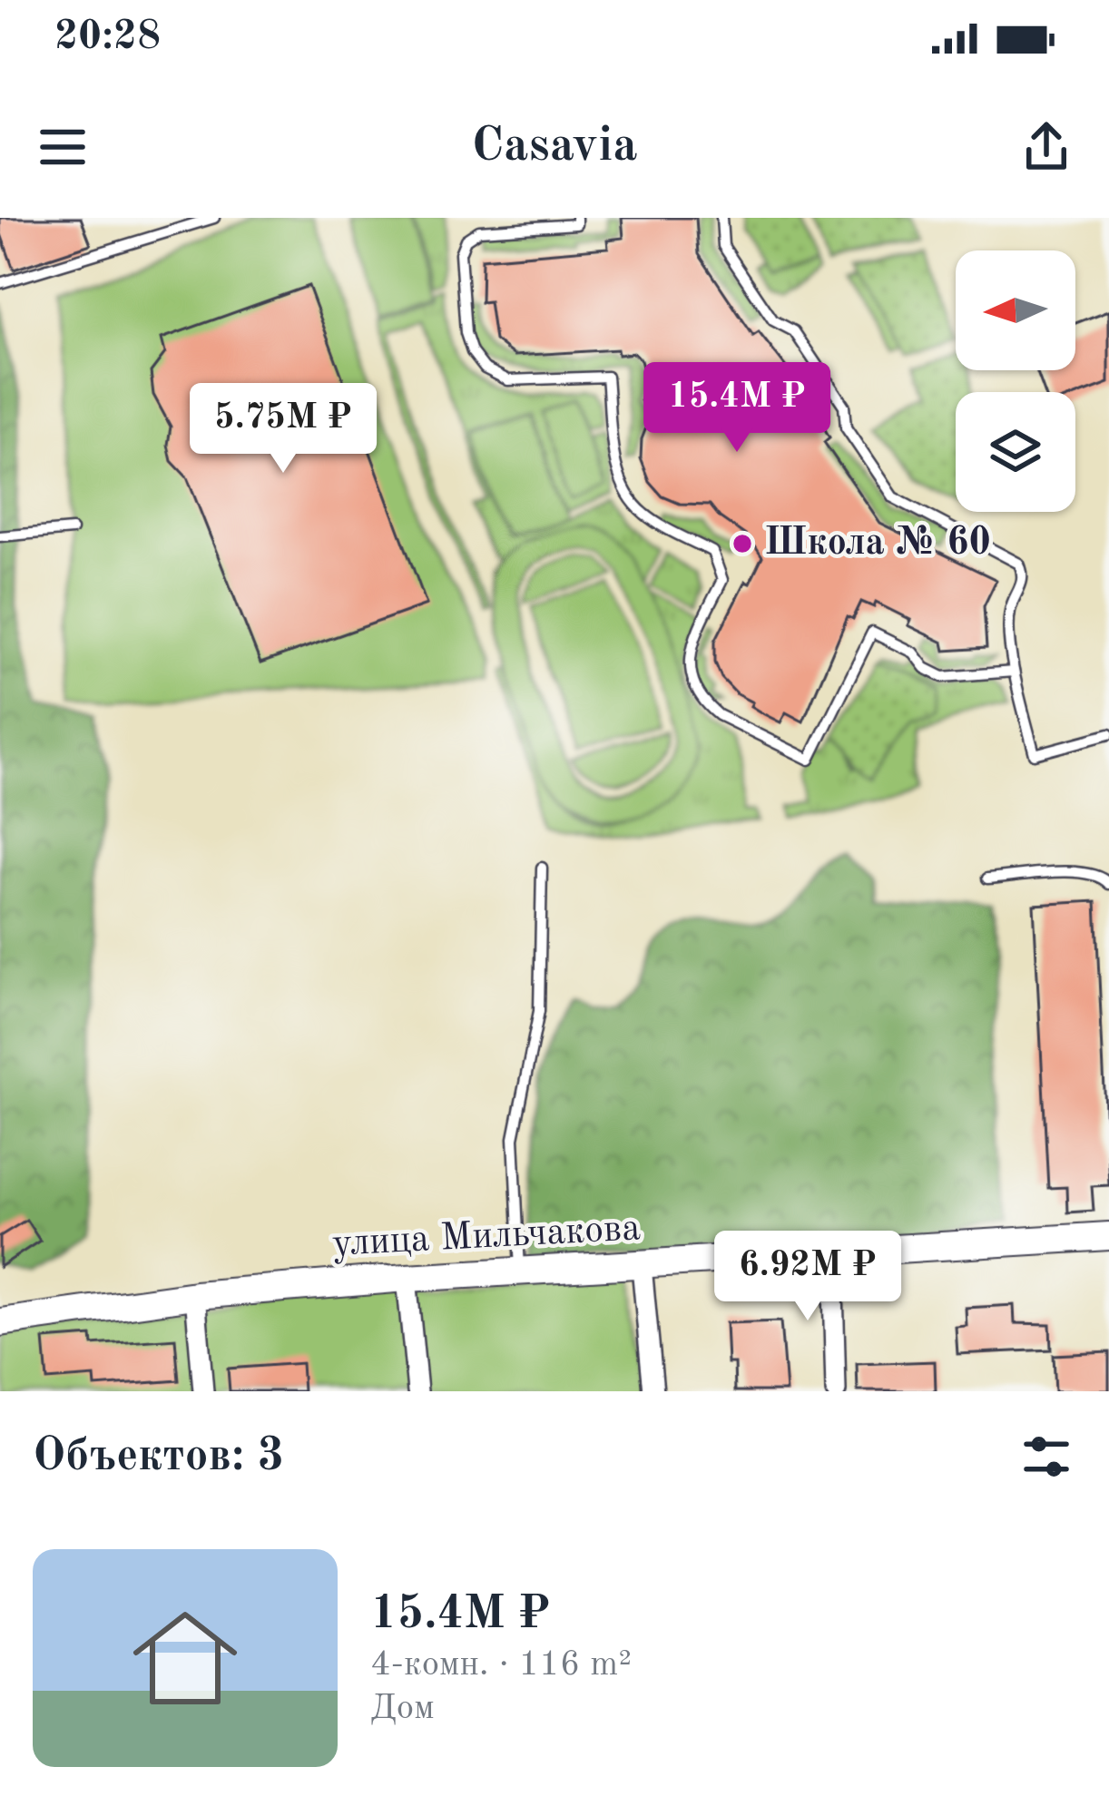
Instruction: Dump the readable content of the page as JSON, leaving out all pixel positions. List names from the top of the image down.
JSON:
{
  "streets": {
    "street": ["улица Мильчакова"]
  },
  "places": ["Школа № 60"],
  "north": "left",
  "page": {
    "status": "20:28",
    "header": "Casavia",
    "price": ["15.4M ₽", "5.75M ₽", "6.92M ₽"],
    "heading": "Объектов: 3",
    "list": [
      {
        "name": "15.4M ₽",
        "note": "4-комн. · 116 m² · Дом"
      }
    ]
  }
}
